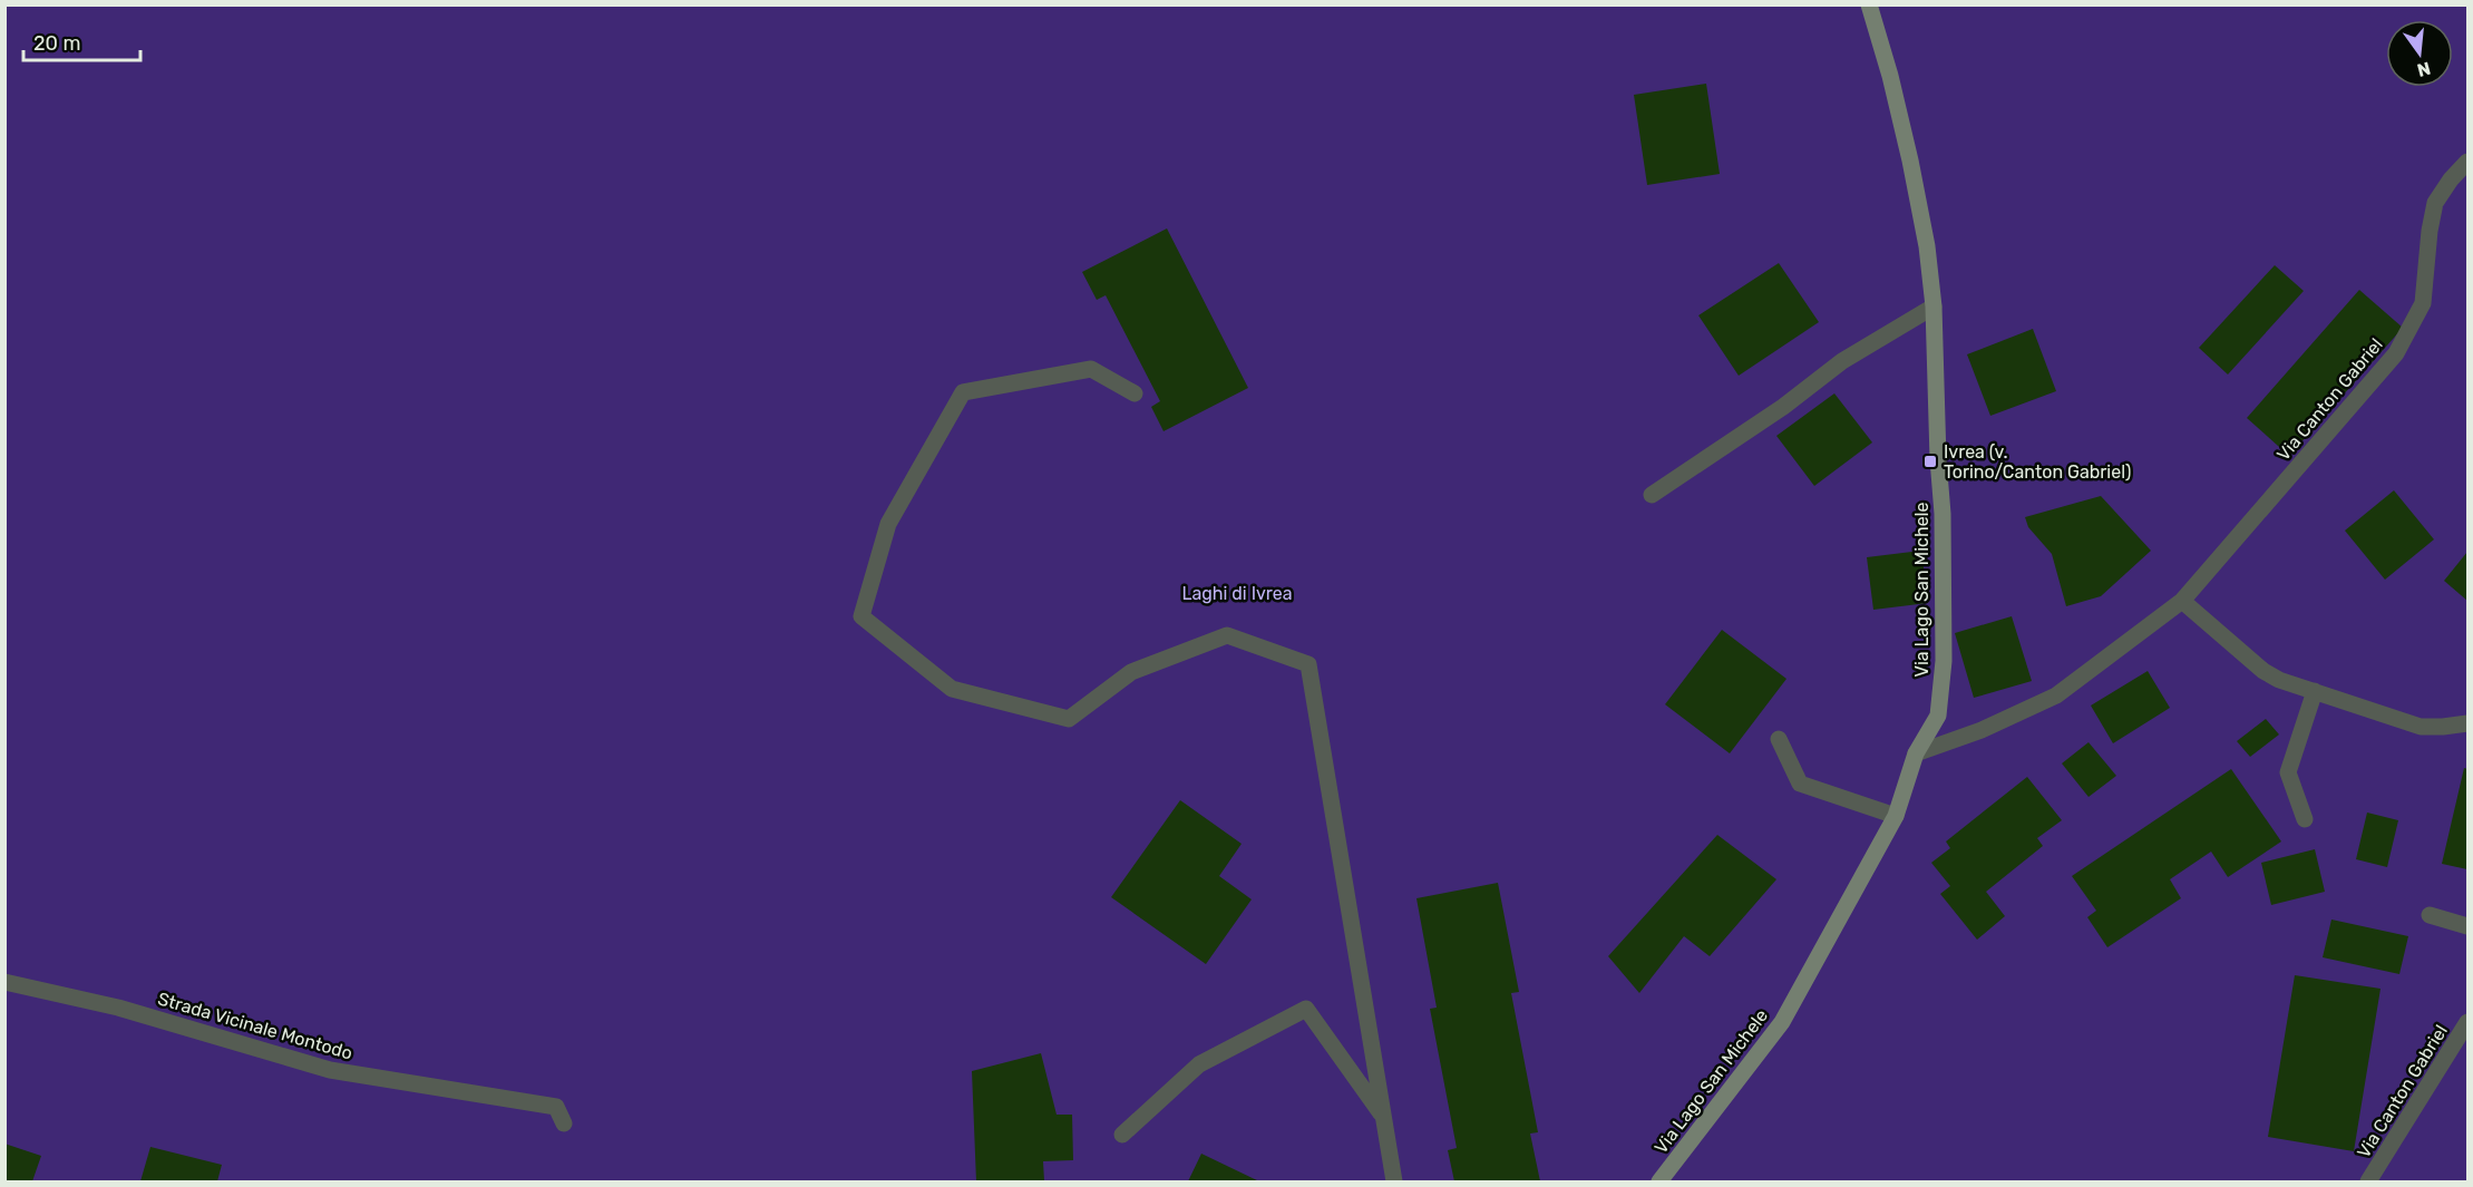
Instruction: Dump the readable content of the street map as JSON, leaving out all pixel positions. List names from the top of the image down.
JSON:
{
  "streets": {
    "main road": ["Via Lago San Michele"],
    "street": ["Via Canton Gabriel", "Strada Vicinale Montodo"]
  },
  "crossings": [
    ["Via Canton Gabriel", "Via Lago San Michele"]
  ],
  "parks": ["Laghi di Ivrea"],
  "places": {
    "transit": ["Ivrea (v. Torino/Canton Gabriel)"]
  },
  "scale_bar": "20 m",
  "north": "bottom"
}
